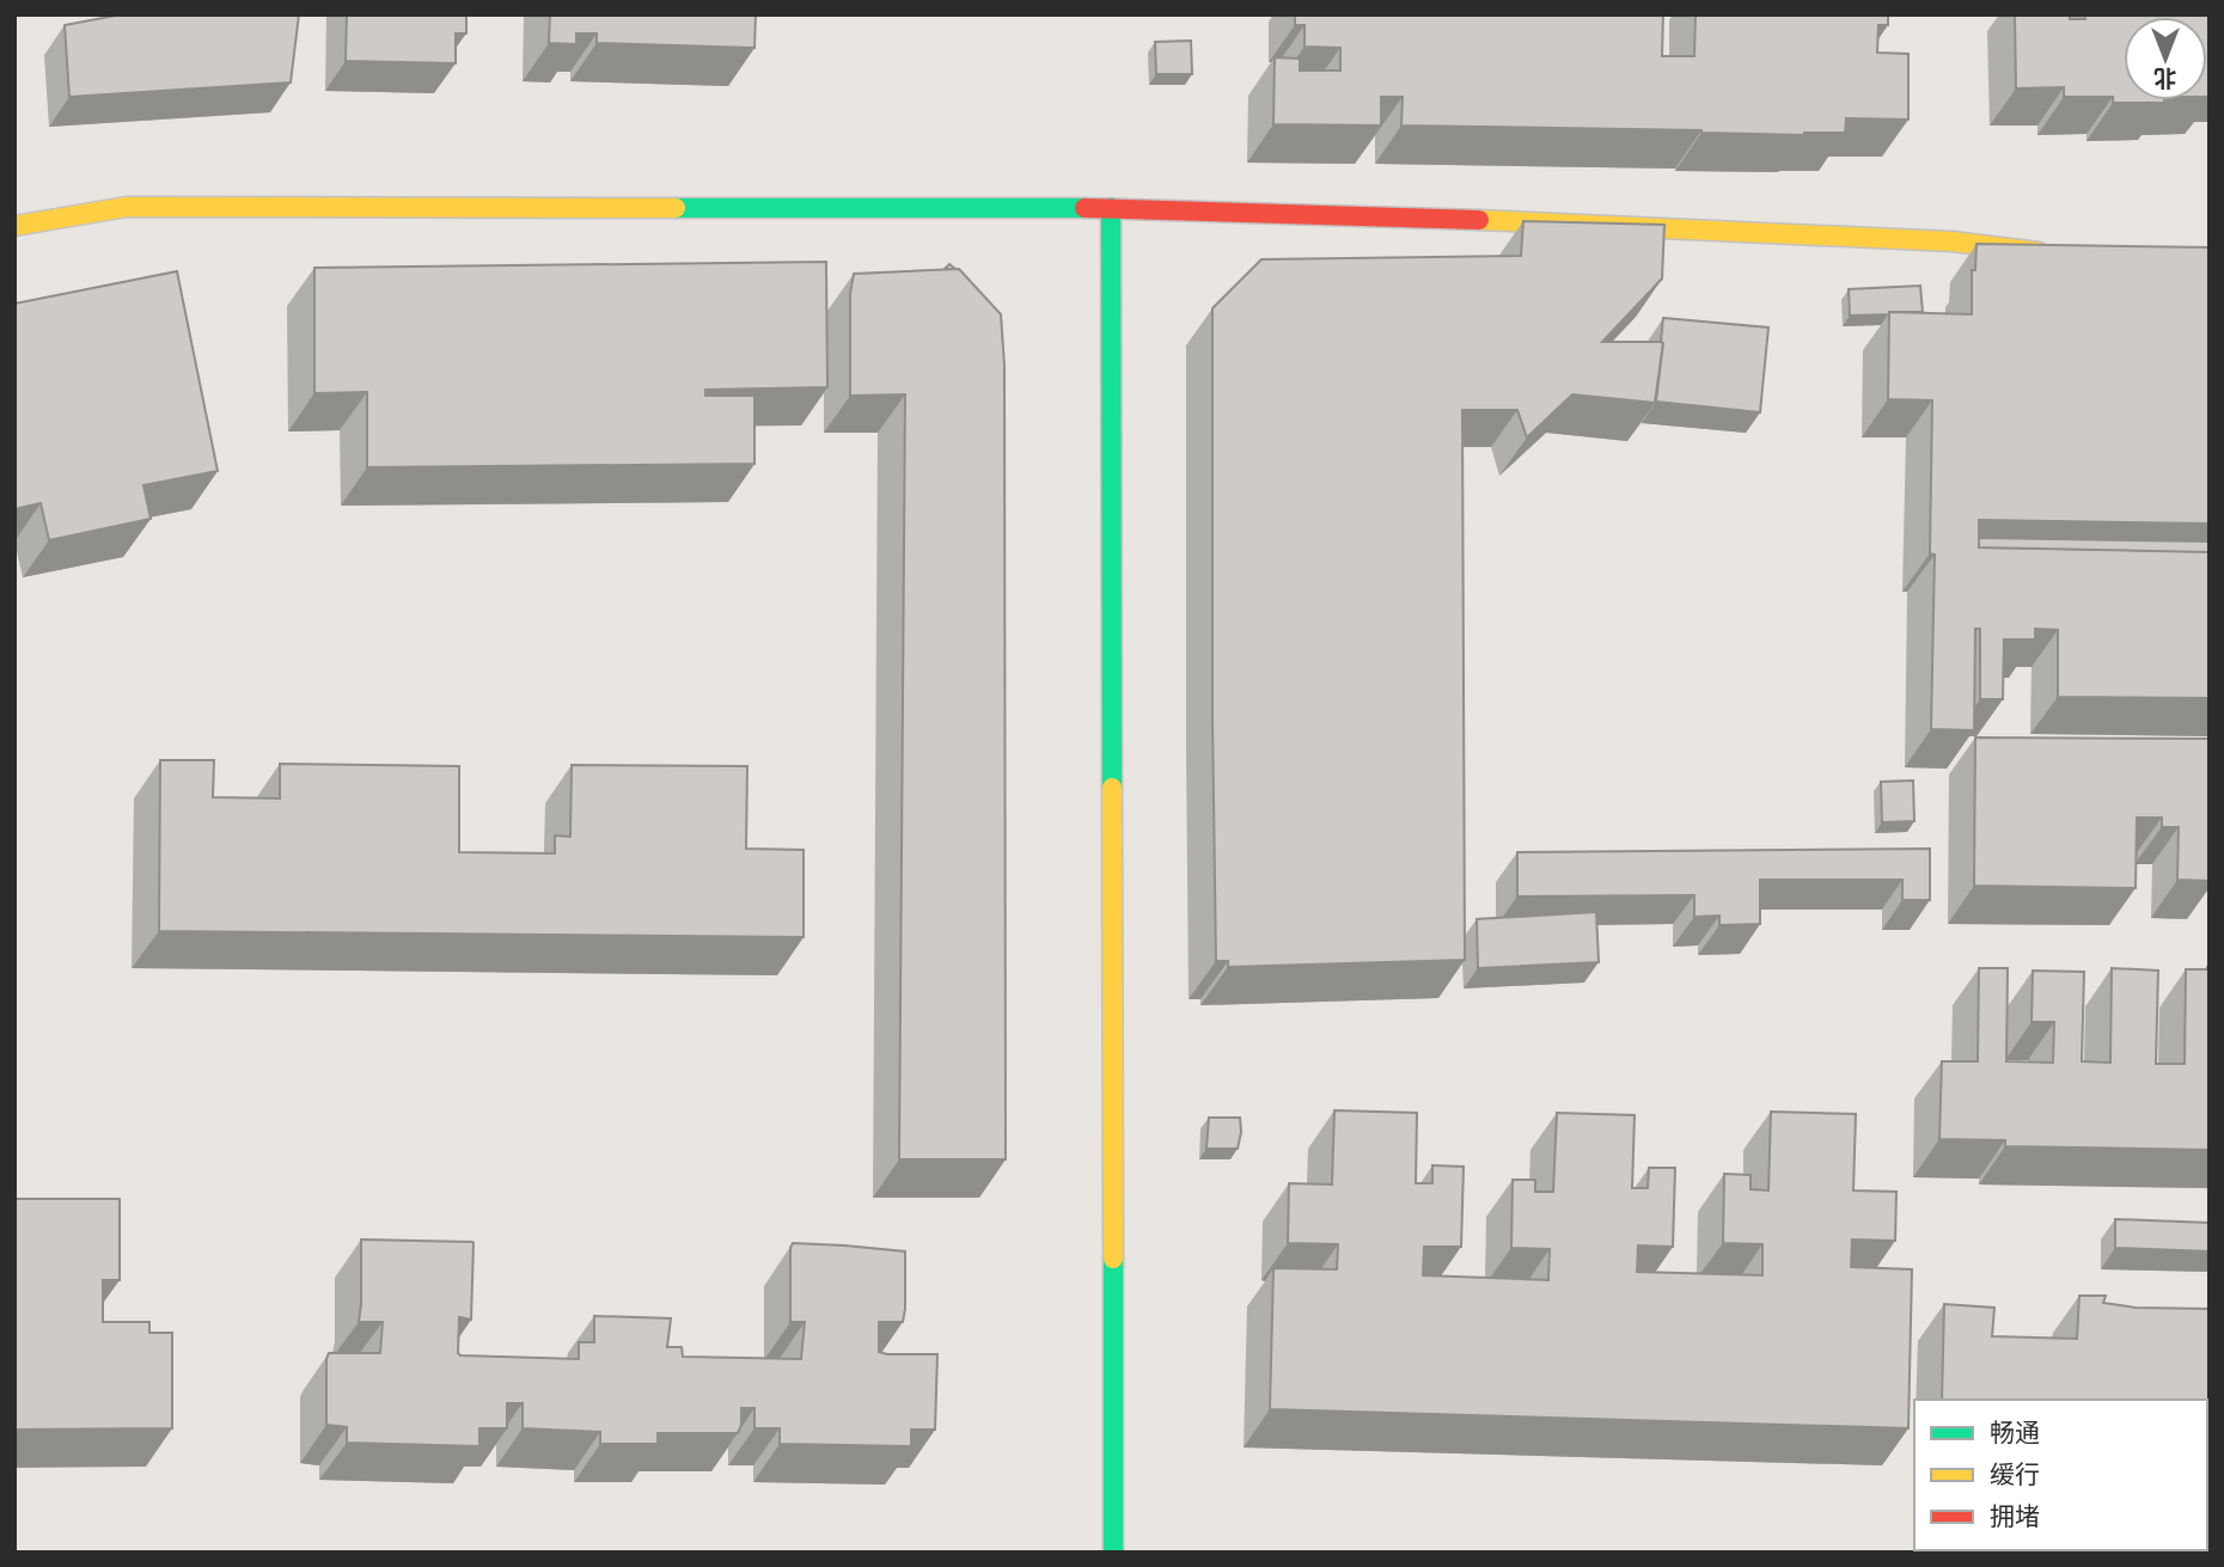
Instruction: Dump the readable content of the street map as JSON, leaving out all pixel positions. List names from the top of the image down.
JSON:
{
  "legend": ["畅通", "缓行", "拥堵"],
  "north": "bottom"
}
